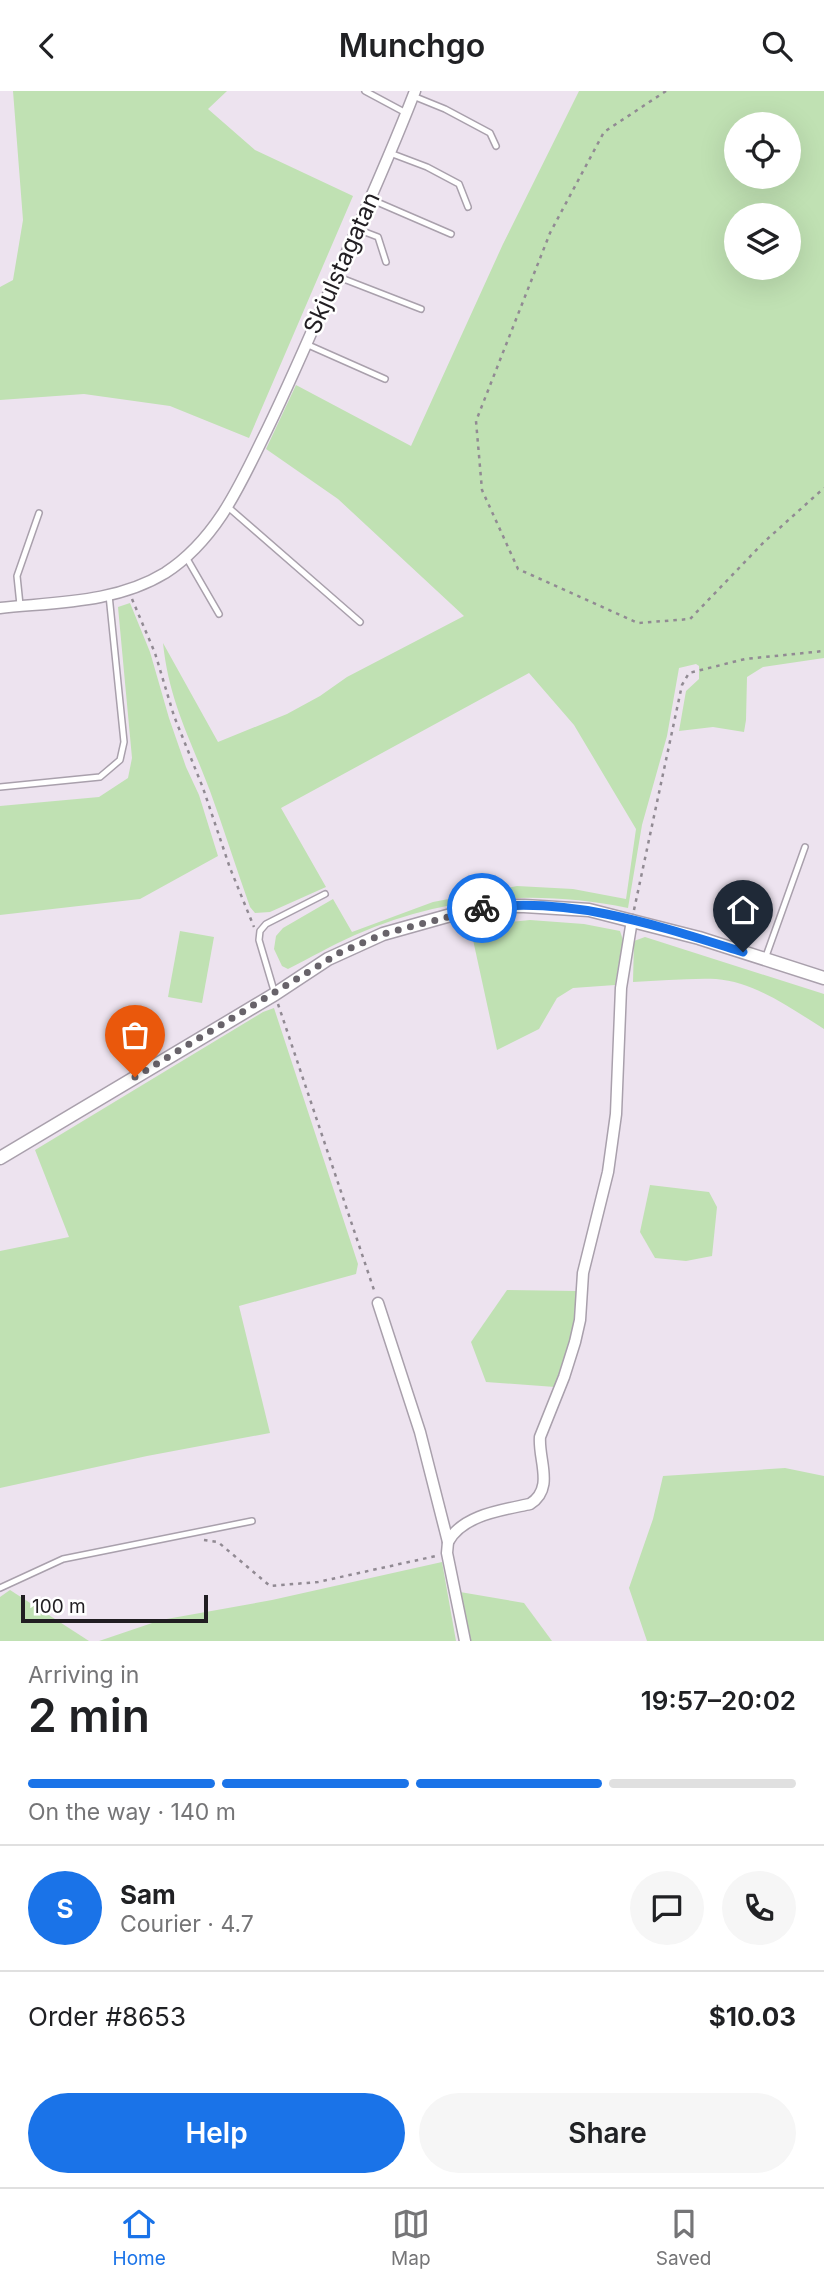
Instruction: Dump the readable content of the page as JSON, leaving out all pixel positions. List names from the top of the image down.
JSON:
{
  "streets": {
    "street": ["Skjulstagatan"]
  },
  "scale_bar": "100 m",
  "page": {
    "header": "Munchgo",
    "scale": "100 m",
    "heading": ["2 min", "Arriving in", "19:57–20:02"],
    "panel": [
      "Sam",
      "Courier · 4.7",
      "Order #8653",
      "$10.03"
    ],
    "bar": "On the way · 140 m",
    "round": "S",
    "buttons": ["Help", "Share"],
    "tabs": ["Home", "Map", "Saved"]
  }
}
